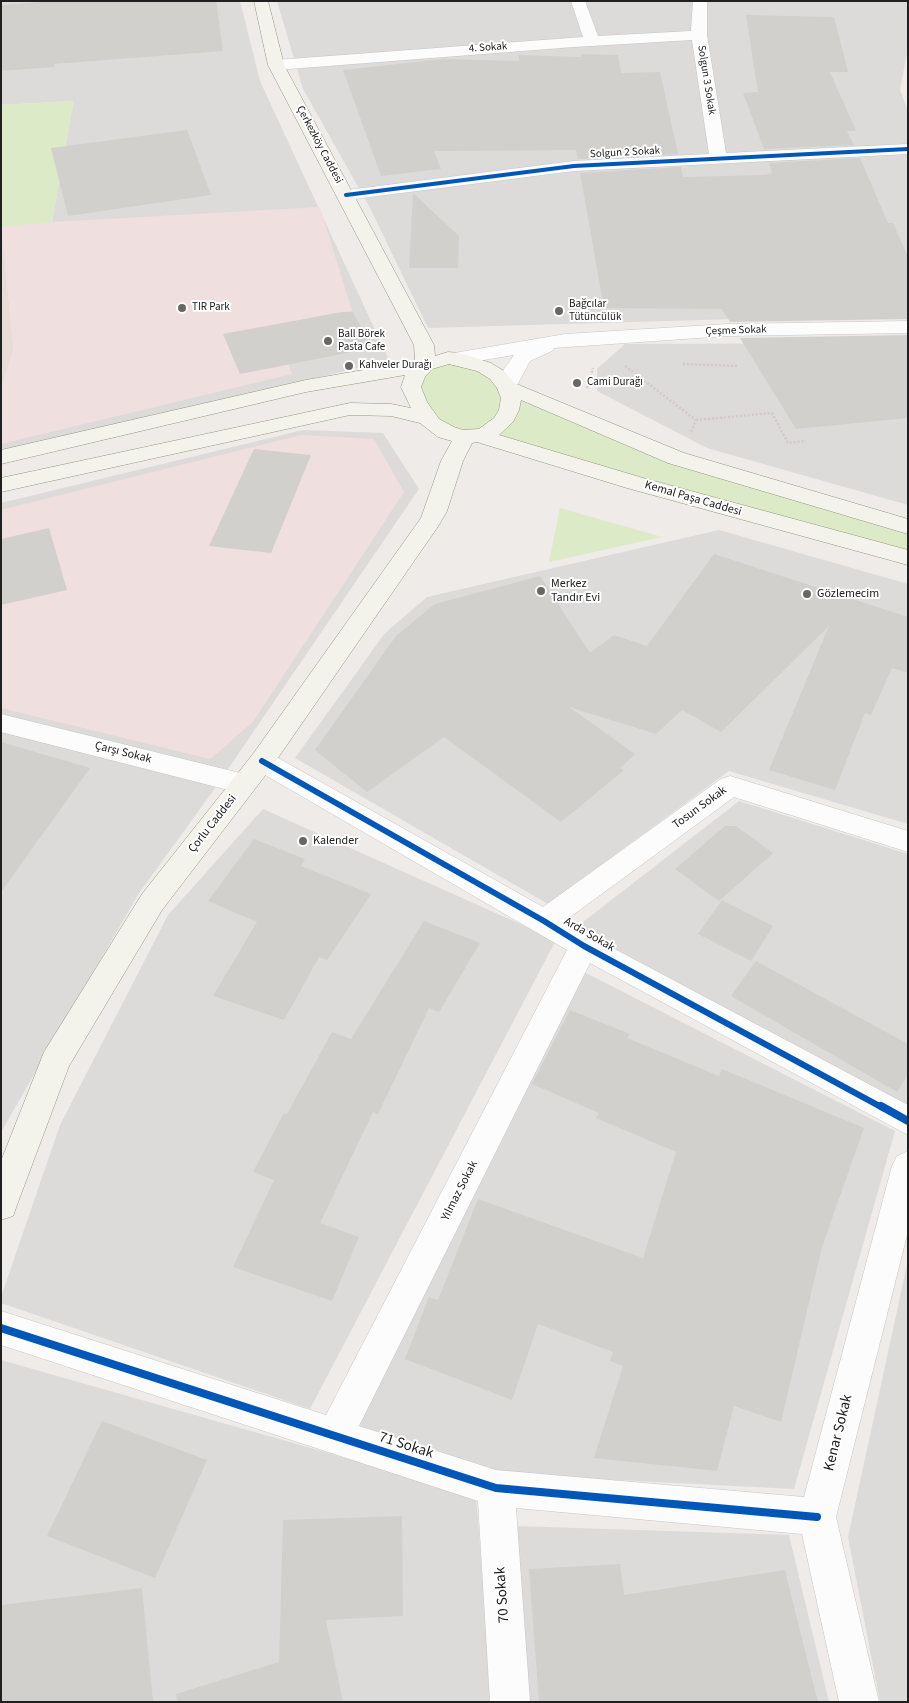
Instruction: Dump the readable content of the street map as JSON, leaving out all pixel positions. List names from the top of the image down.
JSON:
{
  "streets": {
    "main road": ["Çerkezköy Caddesi", "Kemal Paşa Caddesi", "Çorlu Caddesi"],
    "street": [
      "4. Sokak",
      "Solgun 3 Sokak",
      "Solgun 2 Sokak",
      "Çeşme Sokak",
      "Çarşı Sokak",
      "Tosun Sokak",
      "Arda Sokak",
      "Yılmaz Sokak",
      "Kenar Sokak",
      "71 Sokak",
      "70 Sokak"
    ]
  },
  "crossings": [
    ["4. Sokak", "Solgun 3 Sokak"],
    ["4. Sokak", "Çerkezköy Caddesi"],
    ["Solgun 3 Sokak", "Solgun 2 Sokak"],
    ["Çerkezköy Caddesi", "Solgun 2 Sokak"],
    ["Çerkezköy Caddesi", "Kemal Paşa Caddesi"],
    ["Çerkezköy Caddesi", "Çorlu Caddesi"],
    ["Kemal Paşa Caddesi", "Çorlu Caddesi"],
    ["Çarşı Sokak", "Çorlu Caddesi"],
    ["Tosun Sokak", "Arda Sokak"],
    ["Çorlu Caddesi", "Arda Sokak"],
    ["Arda Sokak", "Yılmaz Sokak"],
    ["Yılmaz Sokak", "71 Sokak"],
    ["Kenar Sokak", "71 Sokak"],
    ["71 Sokak", "70 Sokak"]
  ],
  "places": [
    "TIR Park",
    "Bağcılar Tütüncülük",
    "Ball Börek Pasta Cafe",
    "Kahveler Durağı",
    "Cami Durağı",
    "Merkez Tandır Evi",
    "Gözlemecim",
    "Kalender"
  ]
}
